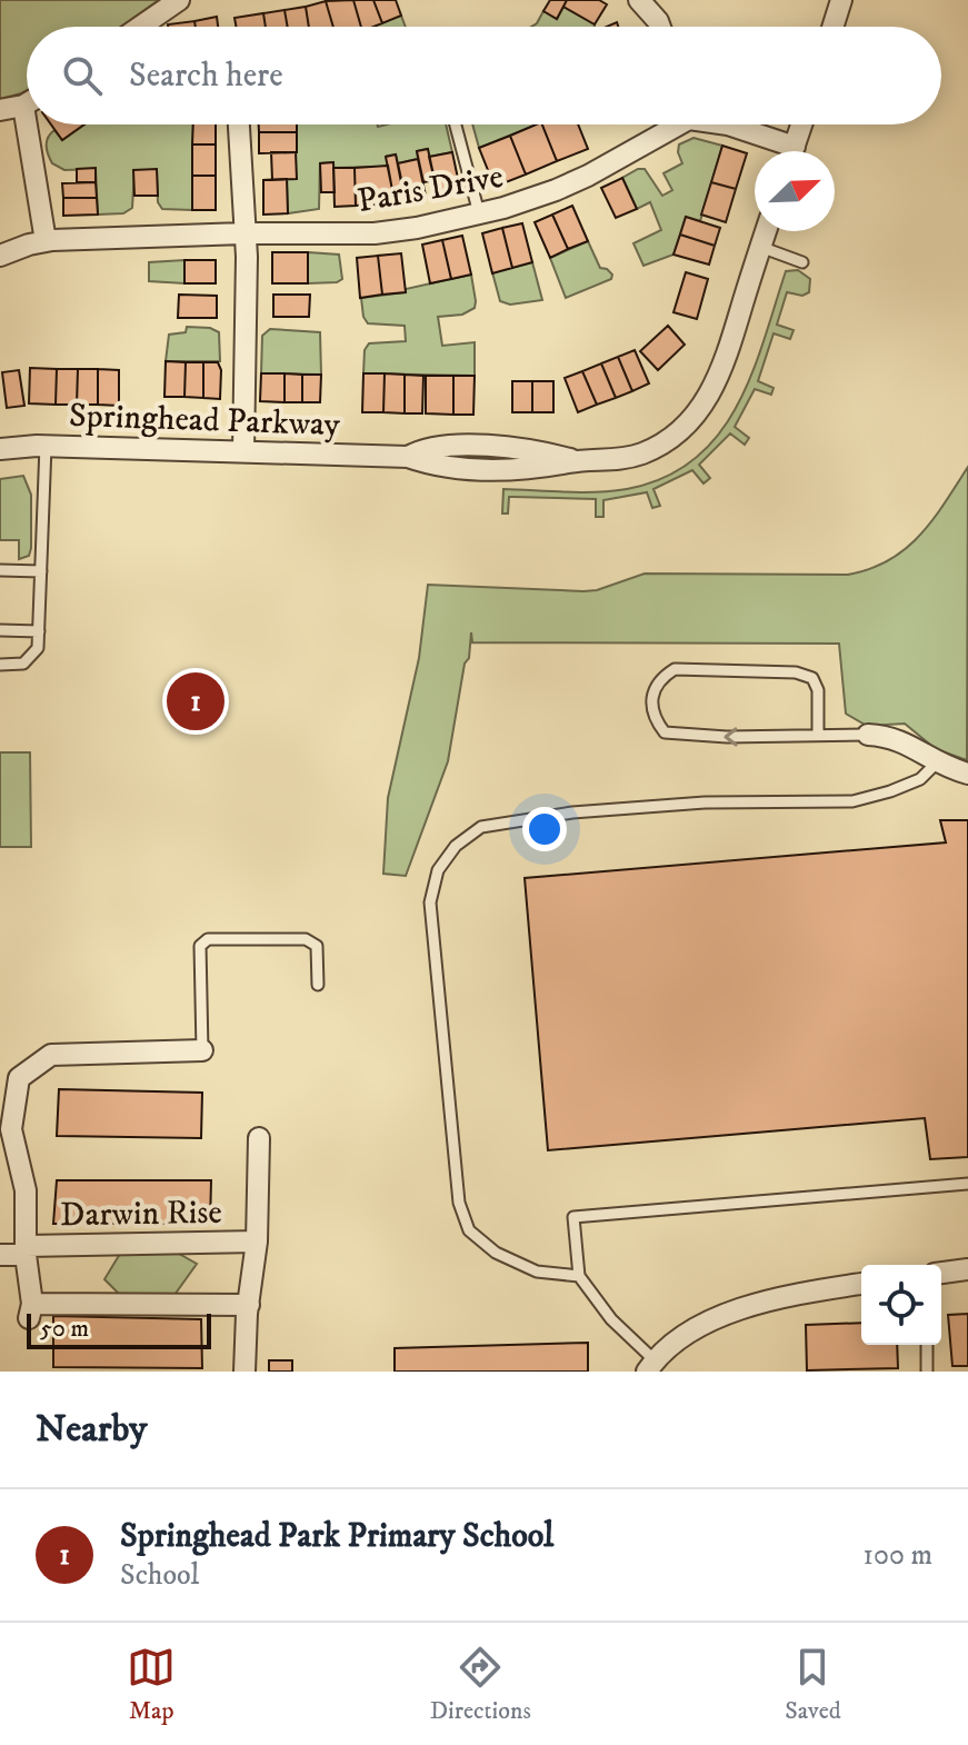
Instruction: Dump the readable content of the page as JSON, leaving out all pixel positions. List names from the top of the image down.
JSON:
{
  "streets": {
    "street": ["Paris Drive", "Springhead Parkway", "Darwin Rise"]
  },
  "scale_bar": "50 m",
  "north": "top right",
  "page": {
    "search": "Search here",
    "pins": "1",
    "scale": "50 m",
    "heading": "Nearby",
    "list": [
      {
        "mark": "1",
        "name": "Springhead Park Primary School",
        "note": "School",
        "value": "100 m"
      }
    ],
    "nav": ["Map", "Directions", "Saved"]
  }
}
